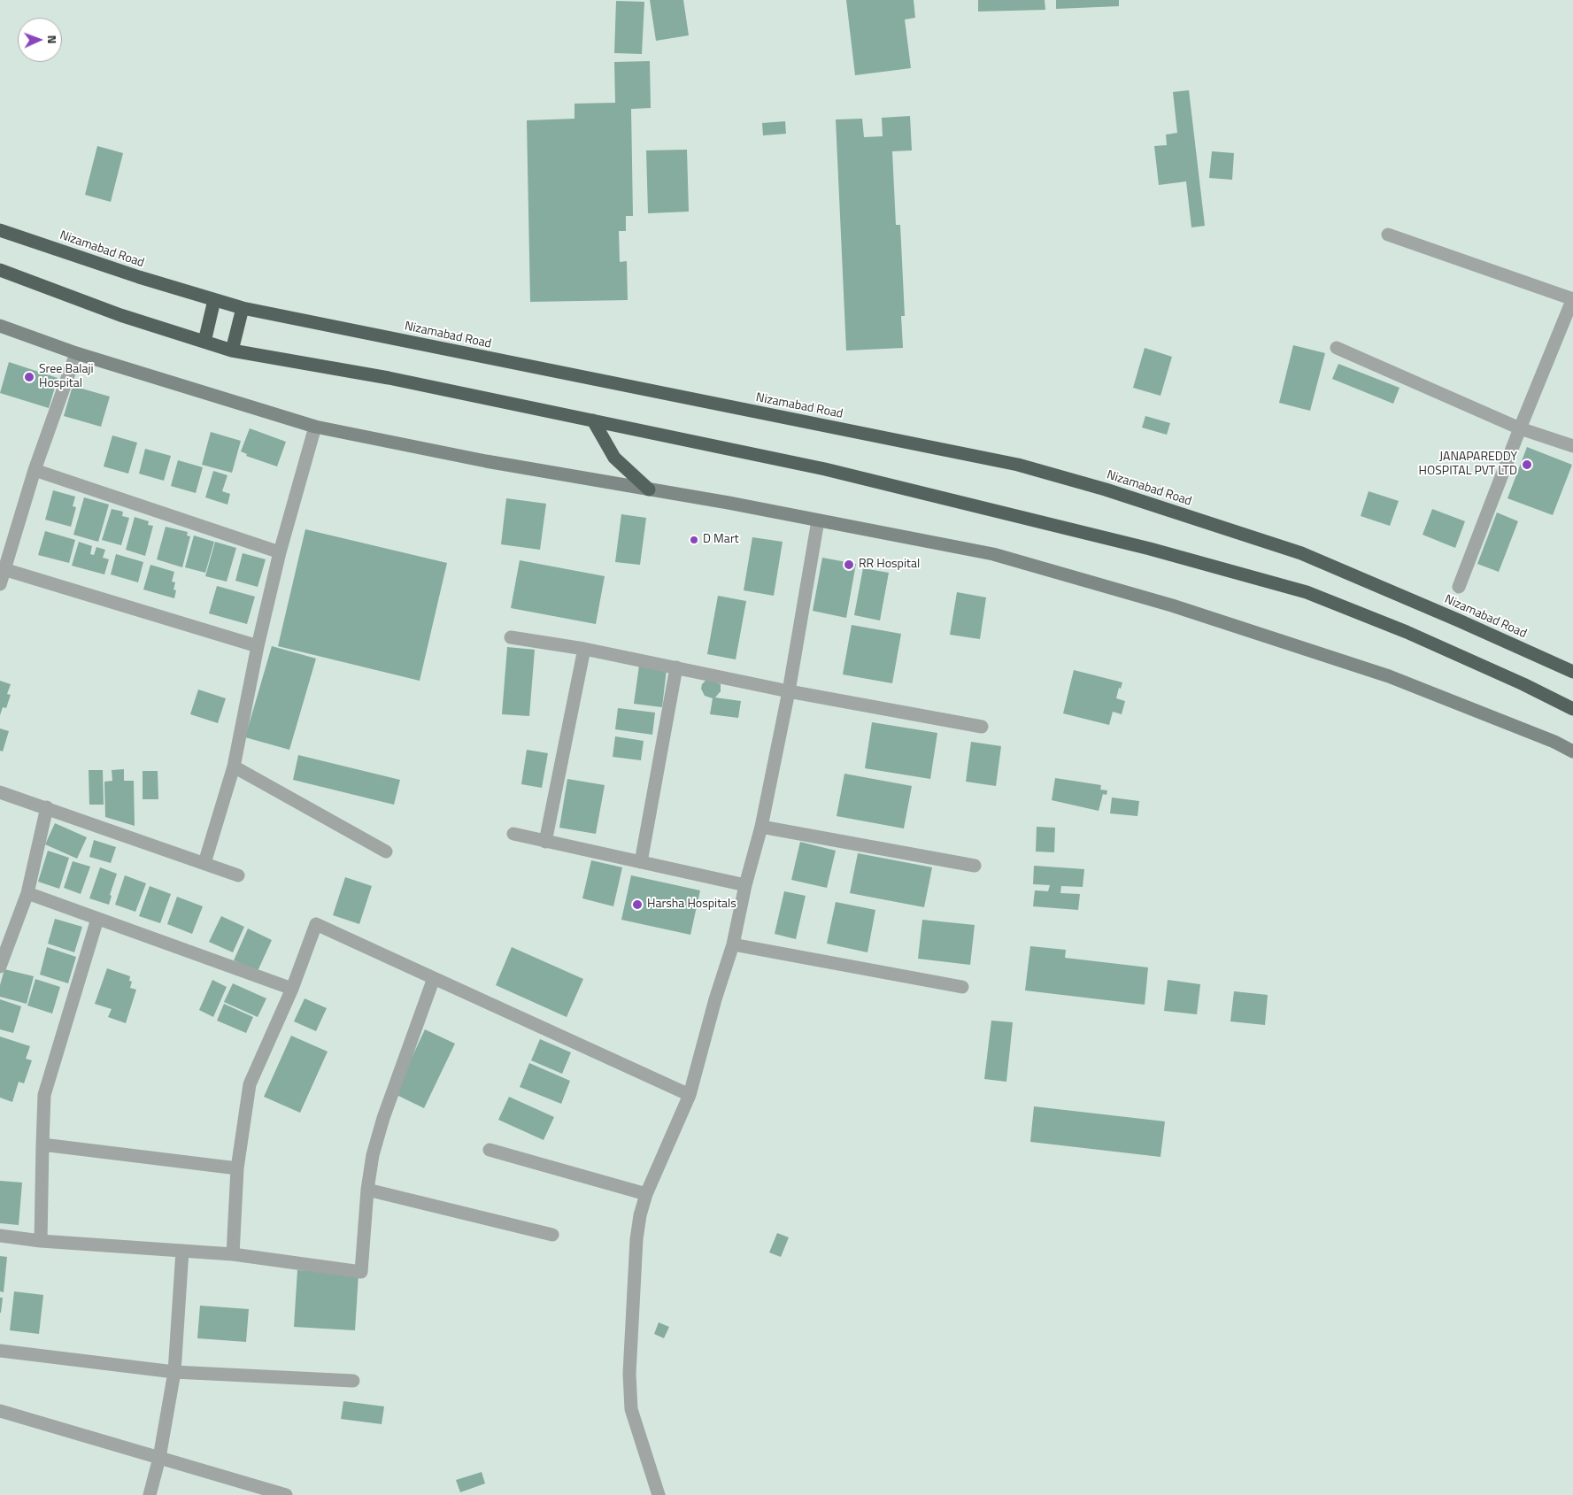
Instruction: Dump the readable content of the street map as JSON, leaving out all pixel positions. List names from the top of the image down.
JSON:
{
  "streets": {
    "highway": ["Nizamabad Road"]
  },
  "places": [
    "Sree Balaji Hospital",
    "JANAPAREDDY HOSPITAL PVT LTD",
    "D Mart",
    "RR Hospital",
    "Harsha Hospitals"
  ],
  "north": "right"
}
